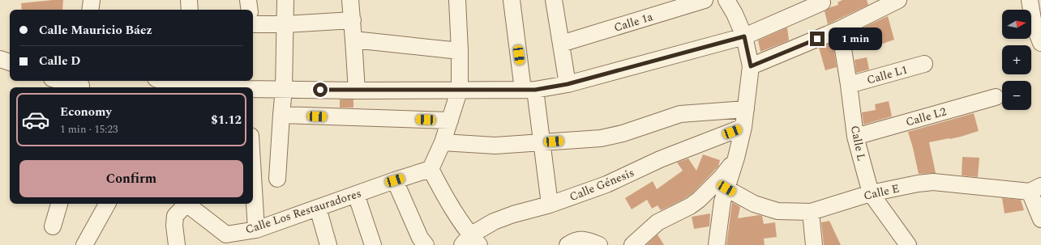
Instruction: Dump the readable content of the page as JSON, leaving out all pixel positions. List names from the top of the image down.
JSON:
{
  "streets": {
    "street": [
      "Calle 1a",
      "Calle L1",
      "Calle L2",
      "Calle L",
      "Calle Génesis",
      "Calle E",
      "Calle Los Restauradores"
    ]
  },
  "crossings": [
    ["Calle L1", "Calle L"],
    ["Calle L2", "Calle L"],
    ["Calle L", "Calle E"]
  ],
  "north": "right",
  "page": {
    "map_buttons": ["+", "−"],
    "banner": ["Calle Mauricio Báez", "Calle D"],
    "bubble": "1 min",
    "list": [
      {
        "name": "Economy",
        "note": "1 min · 15:23",
        "value": "$1.12"
      }
    ],
    "buttons": "Confirm"
  }
}
